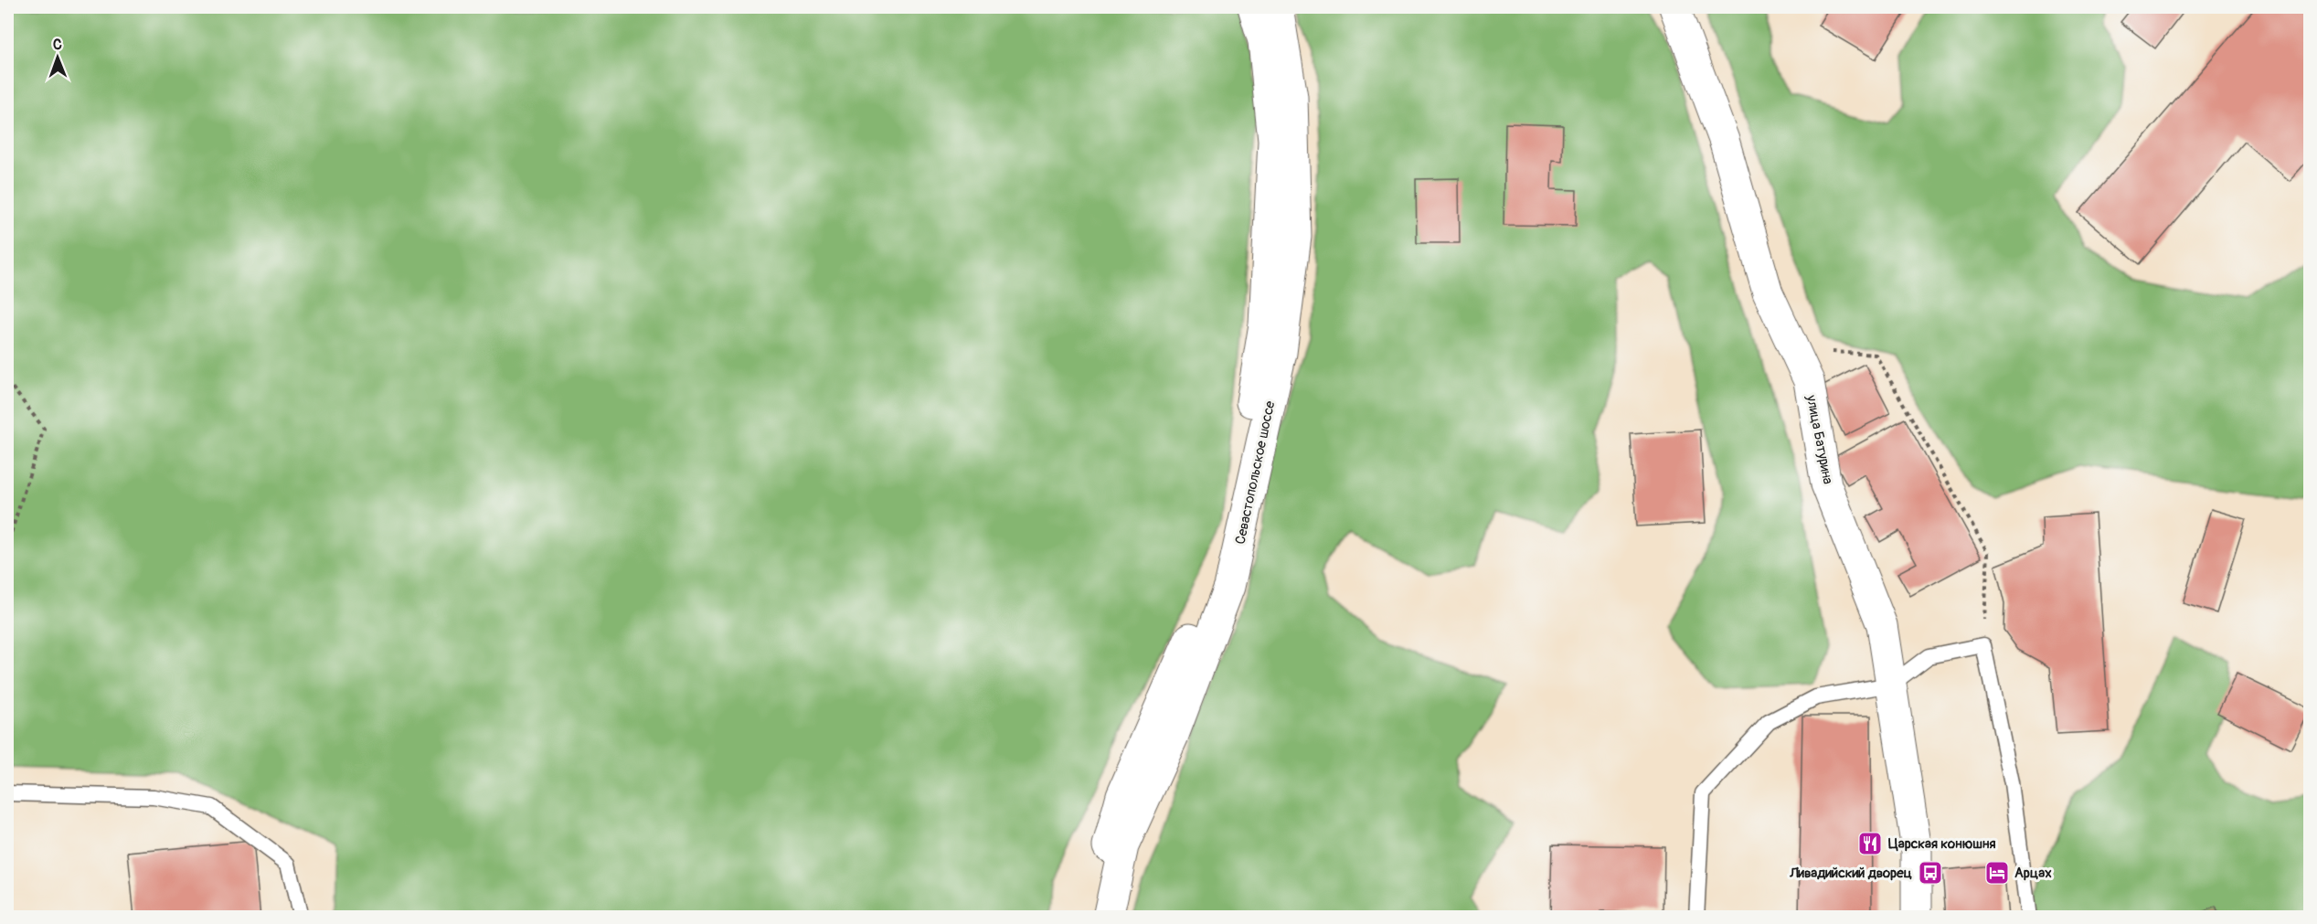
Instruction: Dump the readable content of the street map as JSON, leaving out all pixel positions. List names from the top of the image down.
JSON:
{
  "streets": {
    "main road": ["улица Батурина", "Севастопольское шоссе"]
  },
  "places": {
    "restaurant": ["Царская конюшня"],
    "bus stop": ["Ливадийский дворец"],
    "hotel": ["Арцах"]
  },
  "north": "top"
}
